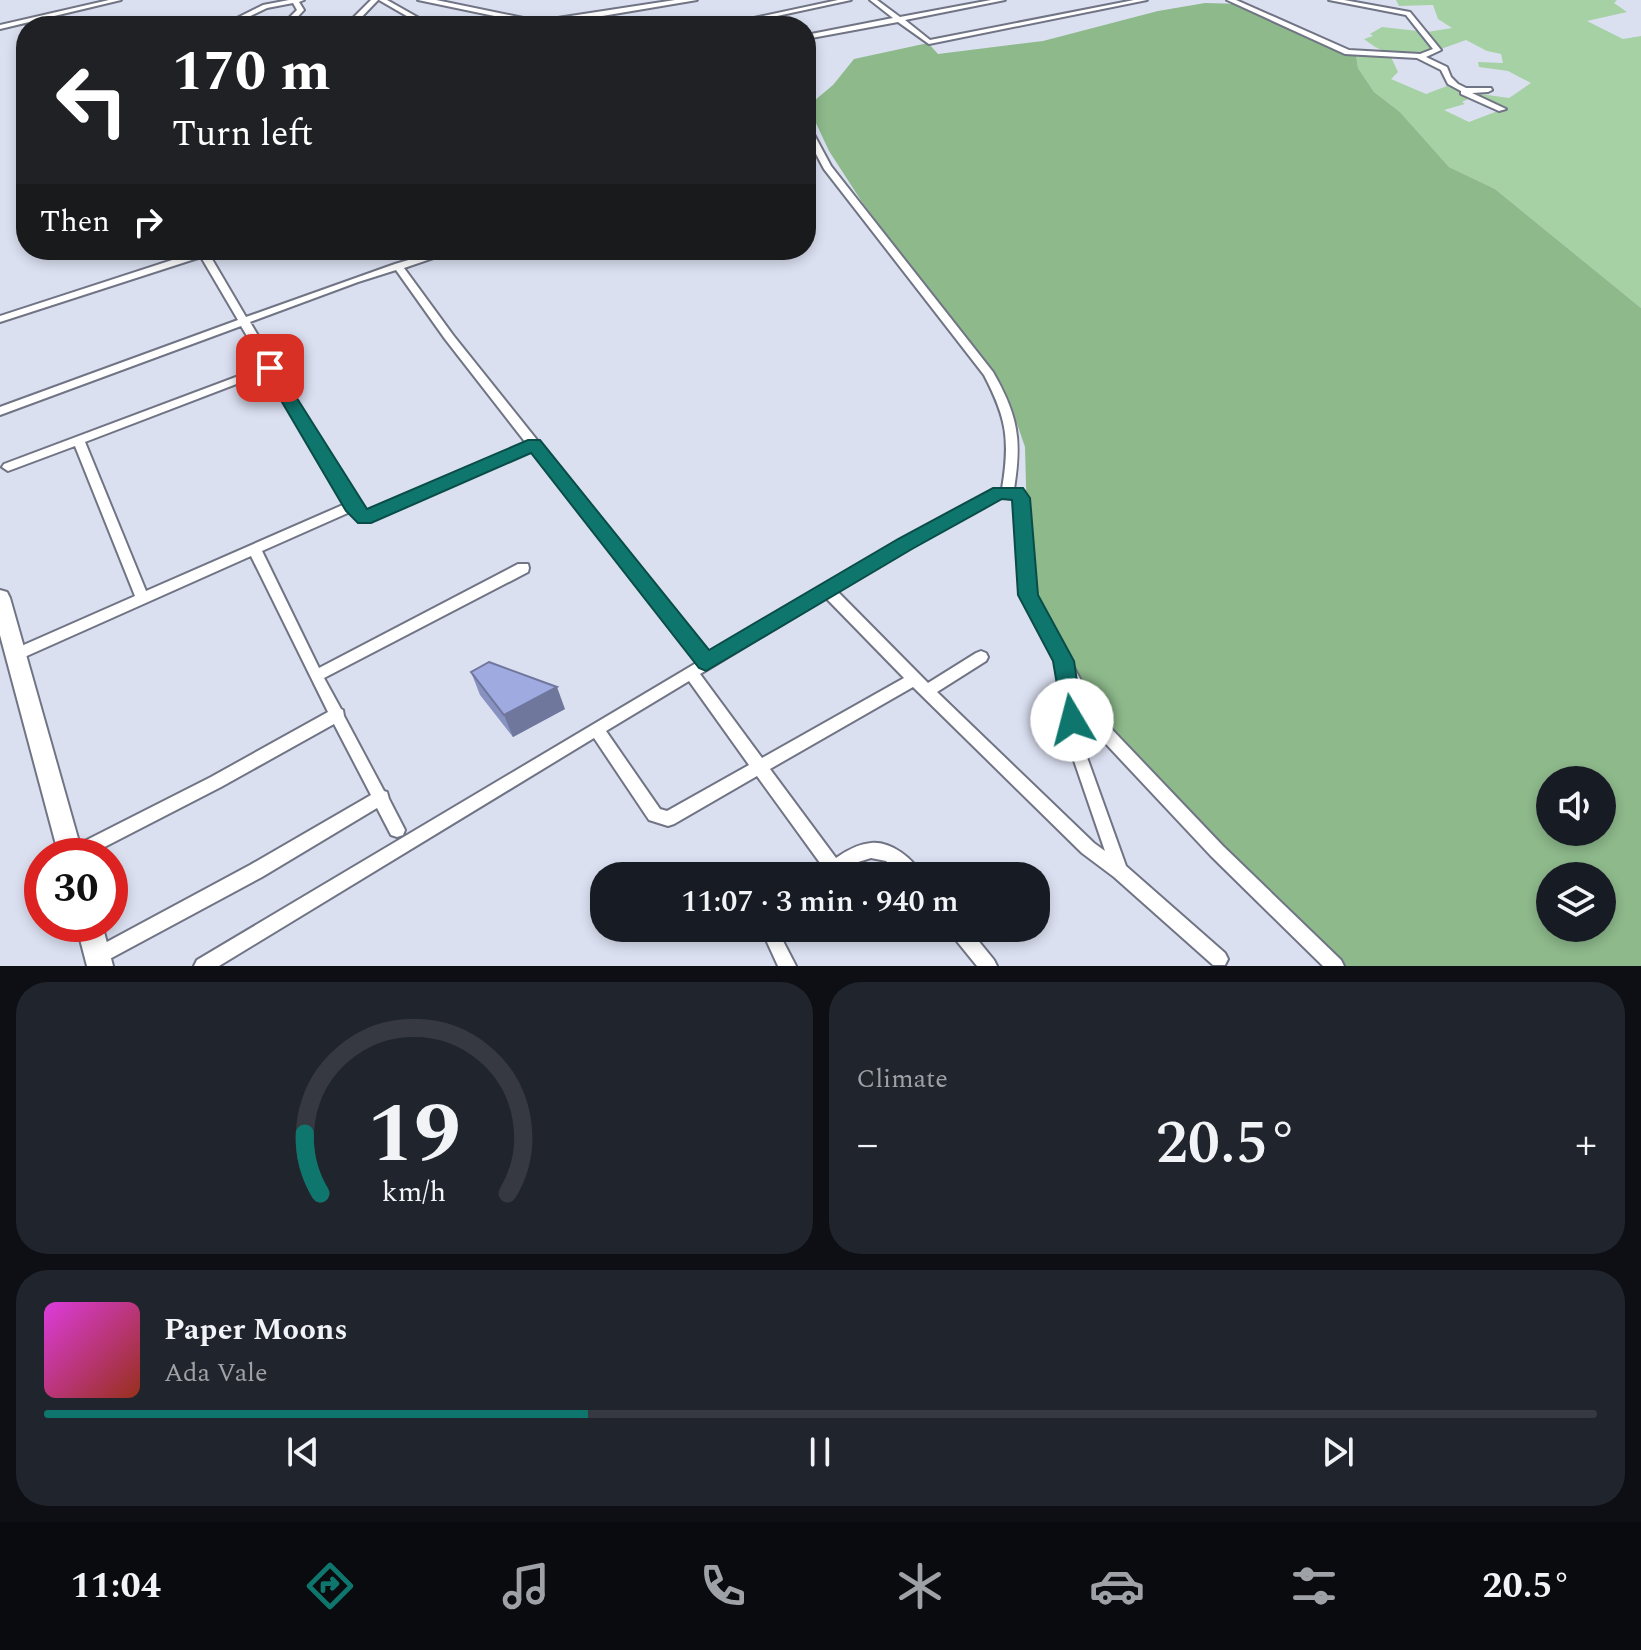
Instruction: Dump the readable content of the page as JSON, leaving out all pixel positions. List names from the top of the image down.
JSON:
{
  "page": {
    "turn": ["170 m", "Turn left"],
    "then": "Then",
    "limit": "30",
    "trip": "11:07 · 3 min · 940 m",
    "tile": "Climate",
    "heat": ["−", "20.5°", "+"],
    "song": ["Paper Moons", "Ada Vale"],
    "tabs": ["11:04", "20.5°"],
    "gauge": ["19", "km/h"]
  }
}
